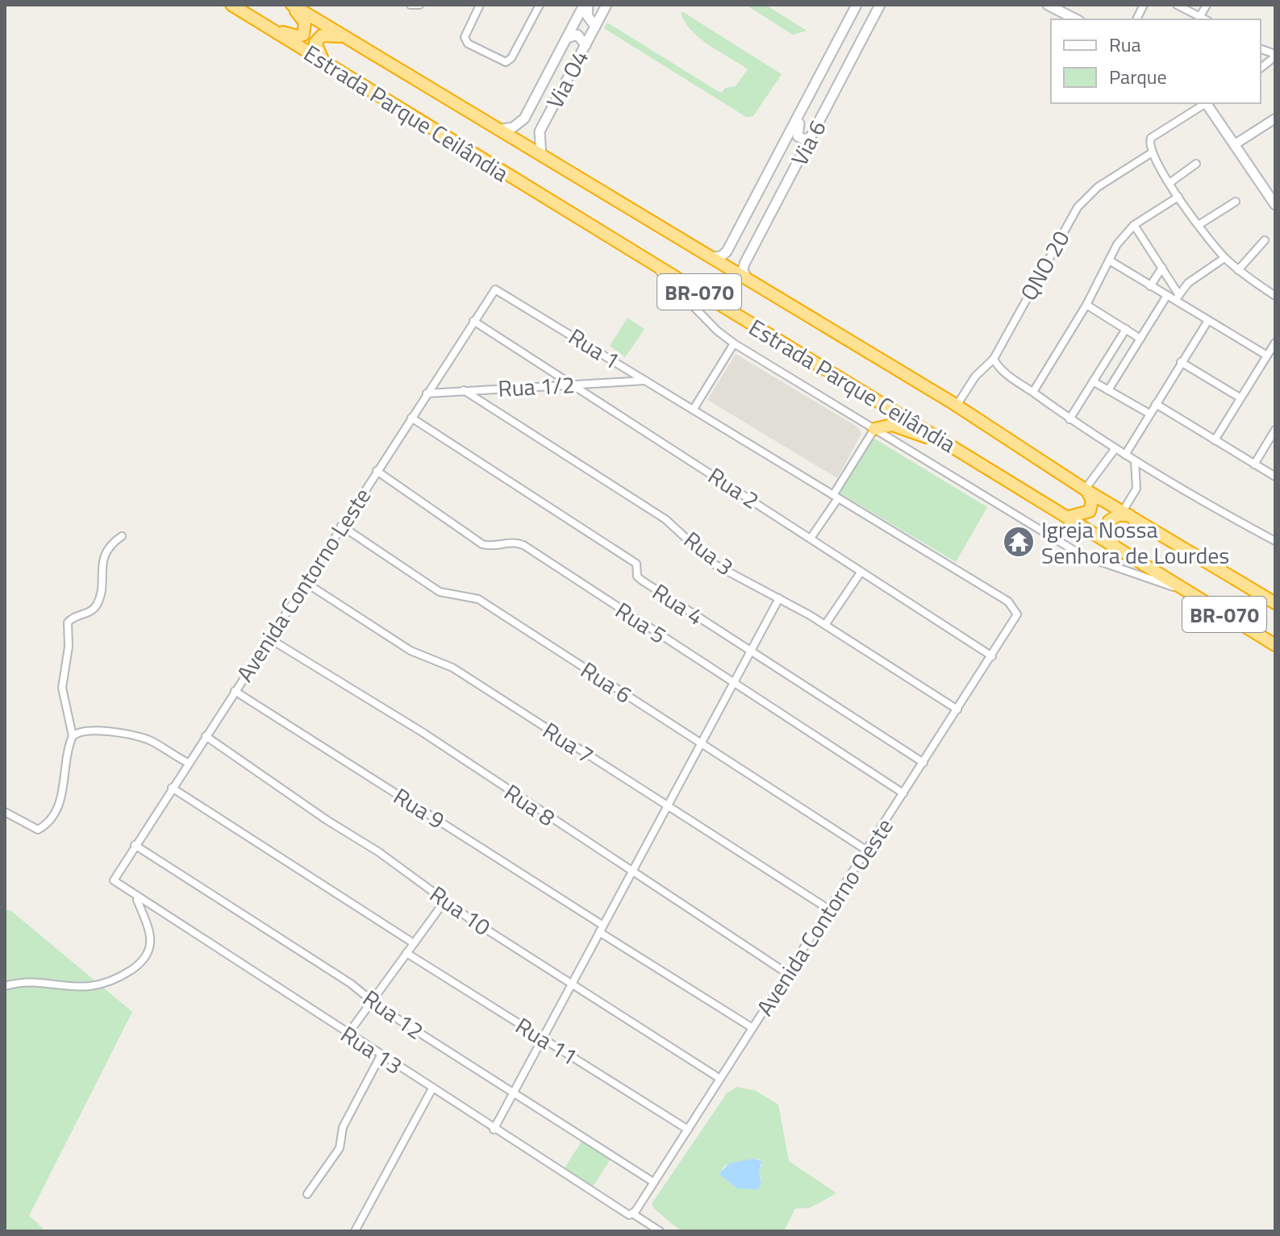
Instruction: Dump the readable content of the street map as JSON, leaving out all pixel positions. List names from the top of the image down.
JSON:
{
  "streets": {
    "highway": ["Estrada Parque Ceilândia", "BR-070"],
    "main road": ["Via O4", "Via 6"],
    "street": [
      "QNO 20",
      "Rua 1",
      "Rua 1/2",
      "Rua 2",
      "Rua 3",
      "Avenida Contorno Leste",
      "Rua 4",
      "Rua 5",
      "Rua 6",
      "Rua 7",
      "Rua 8",
      "Rua 9",
      "Rua 10",
      "Avenida Contorno Oeste",
      "Rua 12",
      "Rua 11",
      "Rua 13"
    ]
  },
  "crossings": [
    ["Via O4", "Estrada Parque Ceilândia"],
    ["Estrada Parque Ceilândia", "Via 6"],
    ["Estrada Parque Ceilândia", "QNO 20"],
    ["Rua 1", "Rua 1/2"],
    ["Rua 1", "Avenida Contorno Leste"],
    ["Rua 1", "Avenida Contorno Oeste"],
    ["Rua 1/2", "Rua 2"],
    ["Rua 1/2", "Rua 3"],
    ["Rua 1/2", "Avenida Contorno Leste"],
    ["Rua 2", "Avenida Contorno Leste"],
    ["Rua 2", "Avenida Contorno Oeste"],
    ["Rua 3", "Avenida Contorno Oeste"],
    ["Avenida Contorno Leste", "Rua 4"],
    ["Avenida Contorno Leste", "Rua 5"],
    ["Avenida Contorno Leste", "Rua 6"],
    ["Avenida Contorno Leste", "Rua 7"],
    ["Avenida Contorno Leste", "Rua 8"],
    ["Avenida Contorno Leste", "Rua 9"],
    ["Avenida Contorno Leste", "Rua 10"],
    ["Avenida Contorno Leste", "Rua 12"],
    ["Avenida Contorno Leste", "Rua 13"],
    ["Rua 4", "Avenida Contorno Oeste"],
    ["Rua 5", "Avenida Contorno Oeste"],
    ["Rua 6", "Avenida Contorno Oeste"],
    ["Rua 7", "Avenida Contorno Oeste"],
    ["Rua 8", "Avenida Contorno Oeste"],
    ["Rua 9", "Avenida Contorno Oeste"],
    ["Rua 10", "Avenida Contorno Oeste"],
    ["Avenida Contorno Oeste", "Rua 12"],
    ["Avenida Contorno Oeste", "Rua 11"],
    ["Avenida Contorno Oeste", "Rua 13"]
  ],
  "places": {
    "temple": ["Igreja Nossa Senhora de Lourdes"]
  },
  "legend": ["Rua", "Parque"]
}
